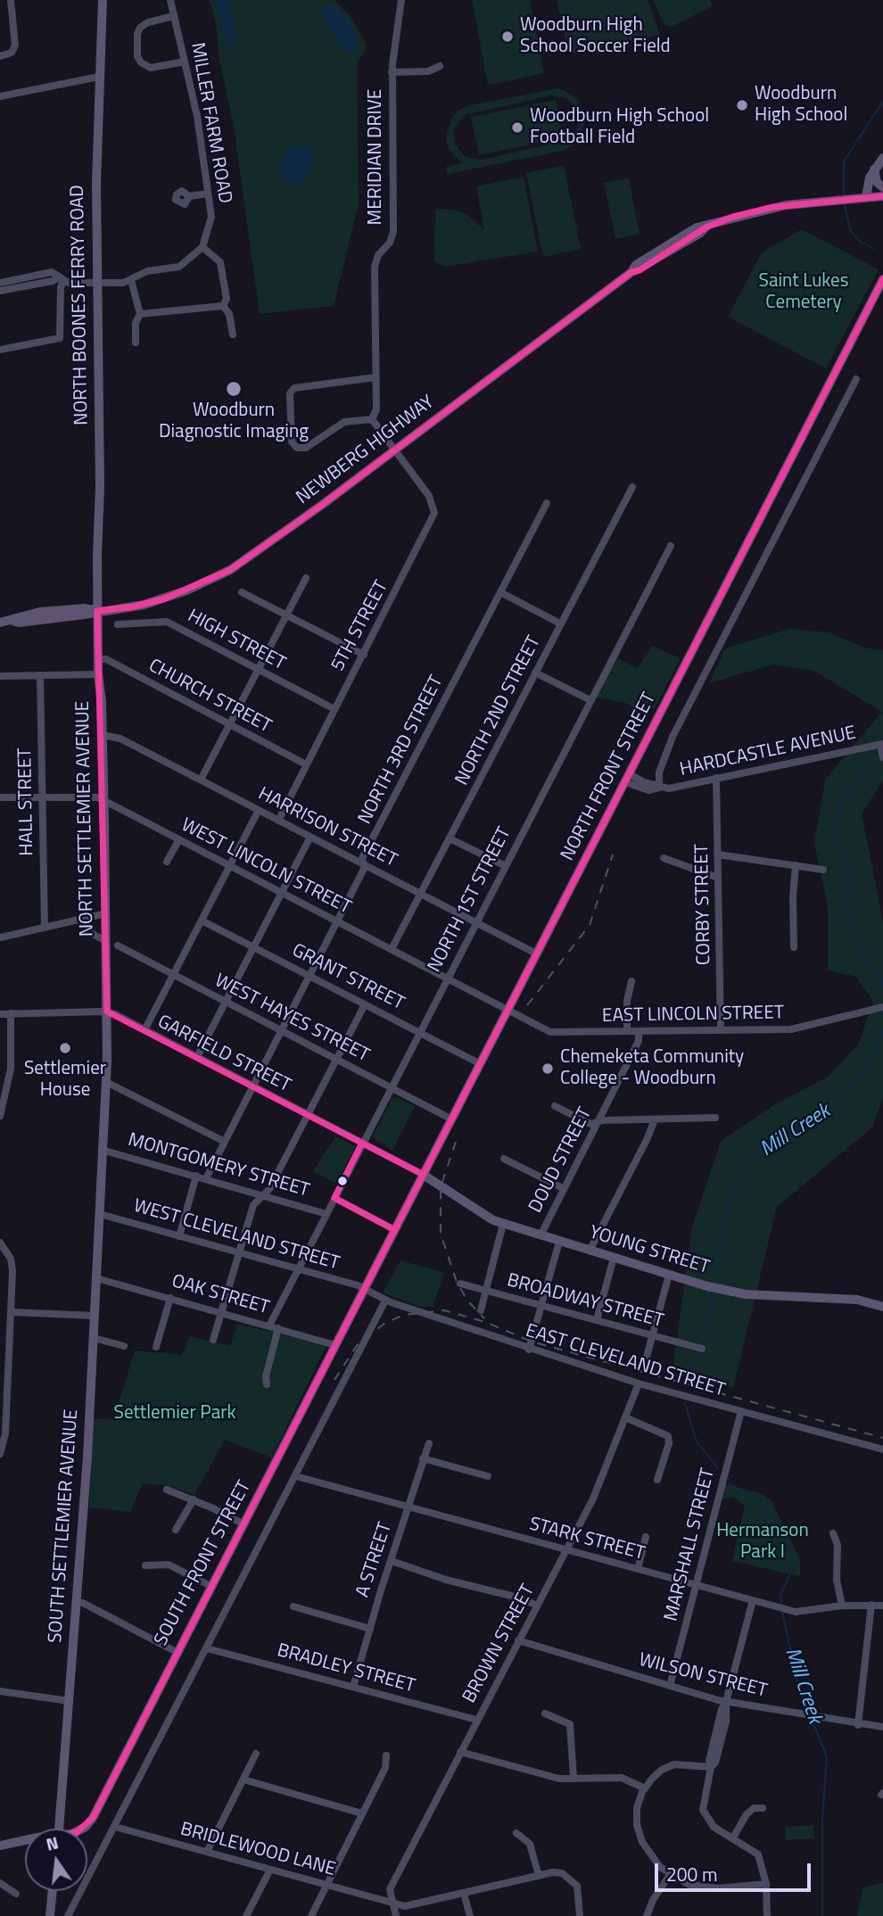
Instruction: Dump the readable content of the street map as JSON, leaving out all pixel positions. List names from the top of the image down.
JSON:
{
  "streets": {
    "main road": [
      "NORTH BOONES FERRY ROAD",
      "NEWBERG HIGHWAY",
      "NORTH FRONT STREET",
      "NORTH SETTLEMIER AVENUE",
      "YOUNG STREET",
      "SOUTH SETTLEMIER AVENUE",
      "SOUTH FRONT STREET"
    ],
    "street": [
      "MILLER FARM ROAD",
      "MERIDIAN DRIVE",
      "5TH STREET",
      "HIGH STREET",
      "CHURCH STREET",
      "NORTH 2ND STREET",
      "NORTH 3RD STREET",
      "HARDCASTLE AVENUE",
      "HALL STREET",
      "HARRISON STREET",
      "WEST LINCOLN STREET",
      "NORTH 1ST STREET",
      "CORBY STREET",
      "GRANT STREET",
      "EAST LINCOLN STREET",
      "WEST HAYES STREET",
      "GARFIELD STREET",
      "DOUD STREET",
      "MONTGOMERY STREET",
      "WEST CLEVELAND STREET",
      "OAK STREET",
      "BROADWAY STREET",
      "EAST CLEVELAND STREET",
      "STARK STREET",
      "MARSHALL STREET",
      "A STREET",
      "BROWN STREET",
      "BRADLEY STREET",
      "WILSON STREET",
      "BRIDLEWOOD LANE"
    ]
  },
  "crossings": [
    ["NORTH BOONES FERRY ROAD", "NEWBERG HIGHWAY"],
    ["NORTH BOONES FERRY ROAD", "NORTH SETTLEMIER AVENUE"],
    ["NEWBERG HIGHWAY", "5TH STREET"],
    ["NEWBERG HIGHWAY", "NORTH SETTLEMIER AVENUE"],
    ["5TH STREET", "HIGH STREET"],
    ["5TH STREET", "CHURCH STREET"],
    ["5TH STREET", "HARRISON STREET"],
    ["CHURCH STREET", "NORTH SETTLEMIER AVENUE"],
    ["NORTH 2ND STREET", "HARRISON STREET"],
    ["NORTH 2ND STREET", "WEST LINCOLN STREET"],
    ["NORTH 3RD STREET", "HARRISON STREET"],
    ["NORTH 3RD STREET", "WEST LINCOLN STREET"],
    ["NORTH 3RD STREET", "GRANT STREET"],
    ["NORTH 3RD STREET", "WEST HAYES STREET"],
    ["NORTH 3RD STREET", "GARFIELD STREET"],
    ["NORTH 3RD STREET", "MONTGOMERY STREET"],
    ["HARDCASTLE AVENUE", "NORTH FRONT STREET"],
    ["HARDCASTLE AVENUE", "CORBY STREET"],
    ["NORTH FRONT STREET", "HARRISON STREET"],
    ["NORTH FRONT STREET", "WEST LINCOLN STREET"],
    ["NORTH FRONT STREET", "GRANT STREET"],
    ["NORTH FRONT STREET", "EAST LINCOLN STREET"],
    ["NORTH FRONT STREET", "WEST HAYES STREET"],
    ["NORTH FRONT STREET", "GARFIELD STREET"],
    ["NORTH FRONT STREET", "WEST CLEVELAND STREET"],
    ["NORTH FRONT STREET", "YOUNG STREET"],
    ["NORTH FRONT STREET", "EAST CLEVELAND STREET"],
    ["NORTH FRONT STREET", "SOUTH FRONT STREET"],
    ["HALL STREET", "WEST LINCOLN STREET"],
    ["NORTH SETTLEMIER AVENUE", "HARRISON STREET"],
    ["NORTH SETTLEMIER AVENUE", "WEST LINCOLN STREET"],
    ["NORTH SETTLEMIER AVENUE", "GARFIELD STREET"],
    ["NORTH SETTLEMIER AVENUE", "MONTGOMERY STREET"],
    ["NORTH SETTLEMIER AVENUE", "WEST CLEVELAND STREET"],
    ["NORTH SETTLEMIER AVENUE", "SOUTH SETTLEMIER AVENUE"],
    ["HARRISON STREET", "NORTH 1ST STREET"],
    ["WEST LINCOLN STREET", "NORTH 1ST STREET"],
    ["WEST LINCOLN STREET", "EAST LINCOLN STREET"],
    ["NORTH 1ST STREET", "GRANT STREET"],
    ["NORTH 1ST STREET", "WEST HAYES STREET"],
    ["NORTH 1ST STREET", "GARFIELD STREET"],
    ["NORTH 1ST STREET", "MONTGOMERY STREET"],
    ["NORTH 1ST STREET", "WEST CLEVELAND STREET"],
    ["NORTH 1ST STREET", "OAK STREET"],
    ["CORBY STREET", "EAST LINCOLN STREET"],
    ["EAST LINCOLN STREET", "DOUD STREET"],
    ["GARFIELD STREET", "YOUNG STREET"],
    ["DOUD STREET", "YOUNG STREET"],
    ["WEST CLEVELAND STREET", "EAST CLEVELAND STREET"],
    ["WEST CLEVELAND STREET", "SOUTH SETTLEMIER AVENUE"],
    ["WEST CLEVELAND STREET", "SOUTH FRONT STREET"],
    ["OAK STREET", "SOUTH SETTLEMIER AVENUE"],
    ["OAK STREET", "SOUTH FRONT STREET"],
    ["EAST CLEVELAND STREET", "MARSHALL STREET"],
    ["EAST CLEVELAND STREET", "SOUTH FRONT STREET"],
    ["EAST CLEVELAND STREET", "BROWN STREET"],
    ["STARK STREET", "MARSHALL STREET"],
    ["STARK STREET", "A STREET"],
    ["STARK STREET", "BROWN STREET"],
    ["MARSHALL STREET", "WILSON STREET"],
    ["A STREET", "BRADLEY STREET"],
    ["BROWN STREET", "BRADLEY STREET"],
    ["BROWN STREET", "WILSON STREET"],
    ["BROWN STREET", "BRIDLEWOOD LANE"]
  ],
  "water": ["Mill Creek"],
  "parks": ["Saint Lukes Cemetery", "Settlemier Park", "Hermanson Park I"],
  "places": [
    "Woodburn High School Soccer Field",
    "Woodburn High School",
    "Woodburn High School Football Field",
    "Woodburn Diagnostic Imaging",
    "Settlemier House",
    "Chemeketa Community College - Woodburn"
  ],
  "scale_bar": "200 m",
  "north": "top"
}
